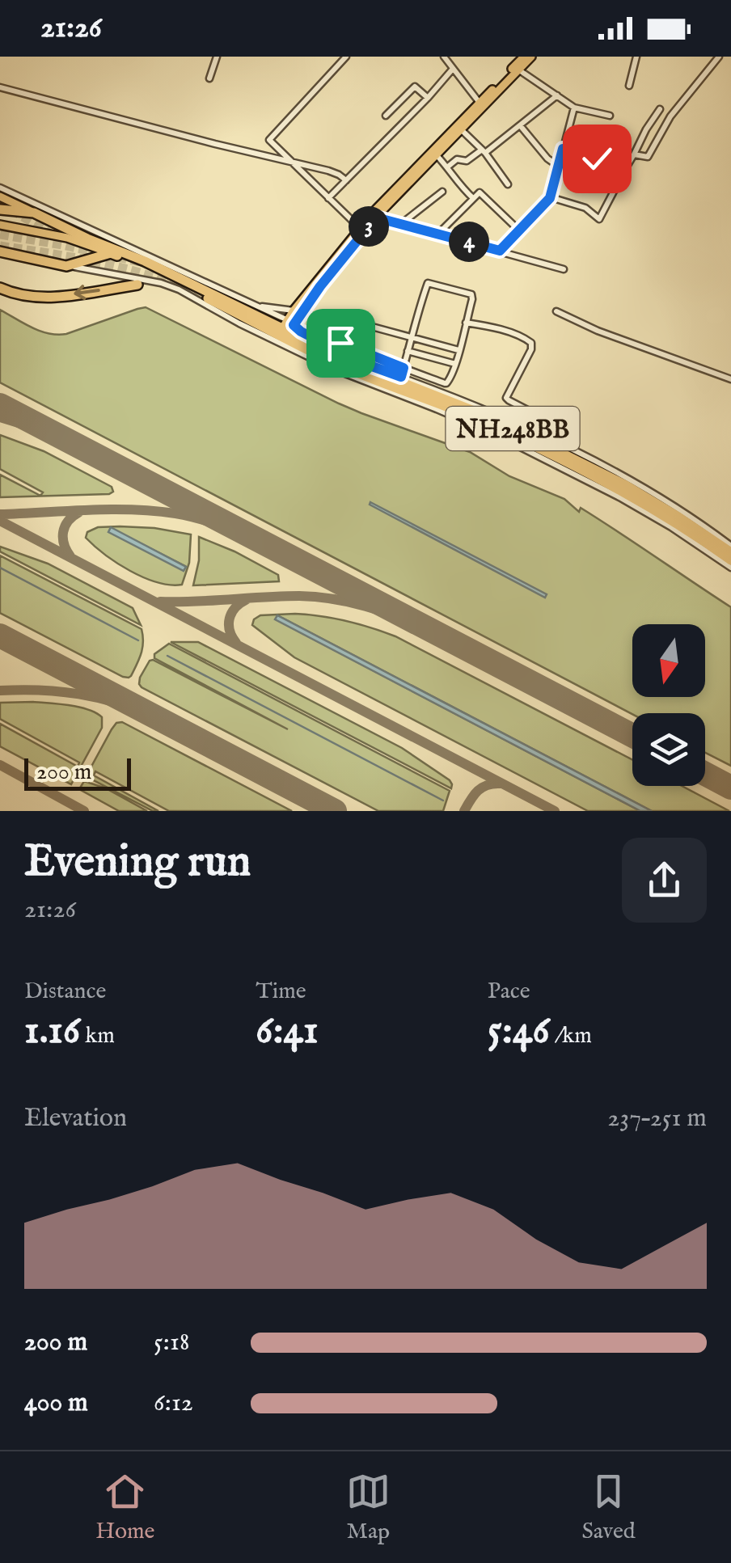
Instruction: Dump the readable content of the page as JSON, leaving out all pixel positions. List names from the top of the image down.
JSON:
{
  "streets": {
    "highway": ["NH248BB"]
  },
  "scale_bar": "200 m",
  "north": "bottom",
  "page": {
    "status": "21:26",
    "pins": ["3", "4"],
    "scale": "200 m",
    "heading": ["Evening run", "21:26"],
    "stats": [
      ["Distance", "1.16 km"],
      ["Time", "6:41"],
      ["Pace", "5:46 /km"]
    ],
    "chart": ["Elevation", "237–251 m"],
    "list": [
      {
        "name": "200 m",
        "note": "5:18"
      },
      {
        "name": "400 m",
        "note": "6:12"
      }
    ],
    "tabs": ["Home", "Map", "Saved"]
  }
}
